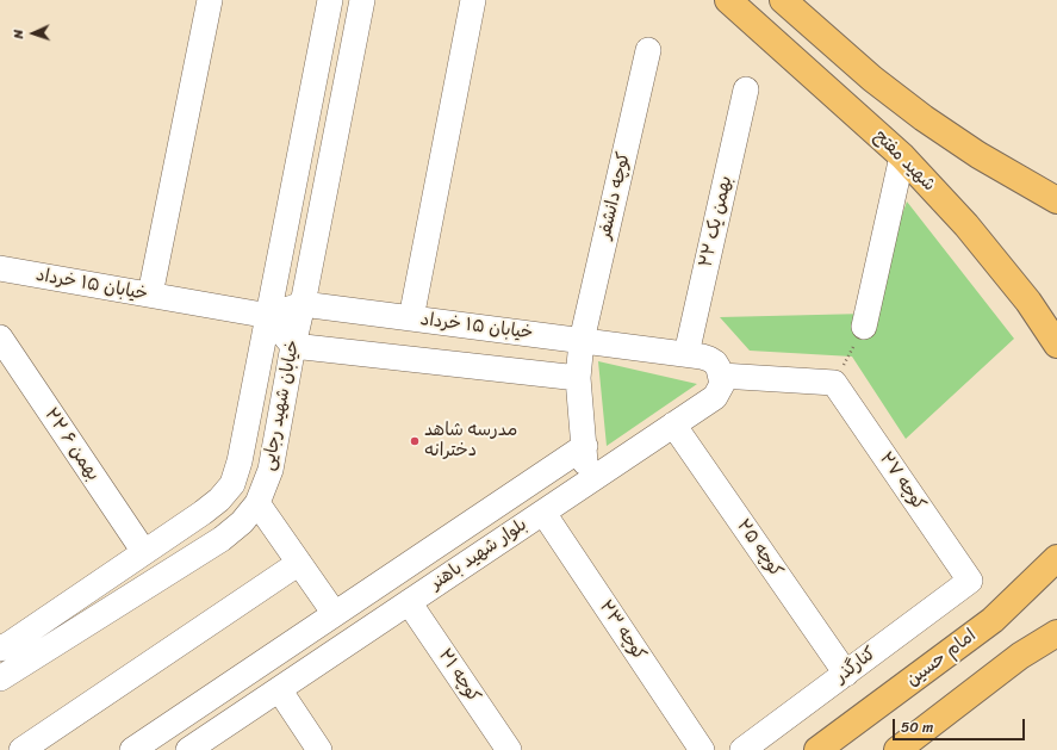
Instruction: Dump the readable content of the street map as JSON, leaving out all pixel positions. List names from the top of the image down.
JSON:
{
  "streets": {
    "main road": ["شهید مفتح", "امام حسین"],
    "street": [
      "کوچه دانشفر",
      "۲۲ بهمن یک",
      "خیابان ۱۵ خرداد",
      "خیابان شهید رجایی",
      "۲۲ بهمن ۶",
      "کوچه ۲۷",
      "کوچه ۲۵",
      "بلوار شهید باهنر",
      "کوچه ۲۳",
      "کنارگذر",
      "کوچه ۲۱"
    ]
  },
  "crossings": [
    ["کوچه دانشفر", "خیابان ۱۵ خرداد"],
    ["کوچه دانشفر", "بلوار شهید باهنر"],
    ["۲۲ بهمن یک", "خیابان ۱۵ خرداد"],
    ["خیابان ۱۵ خرداد", "خیابان شهید رجایی"],
    ["خیابان شهید رجایی", "۲۲ بهمن ۶"],
    ["کوچه ۲۷", "کنارگذر"],
    ["کوچه ۲۵", "بلوار شهید باهنر"],
    ["کوچه ۲۵", "کنارگذر"],
    ["بلوار شهید باهنر", "کوچه ۲۳"],
    ["بلوار شهید باهنر", "کوچه ۲۱"]
  ],
  "places": ["مدرسه شاهد دخترانه"],
  "scale_bar": "50 m",
  "north": "left"
}
